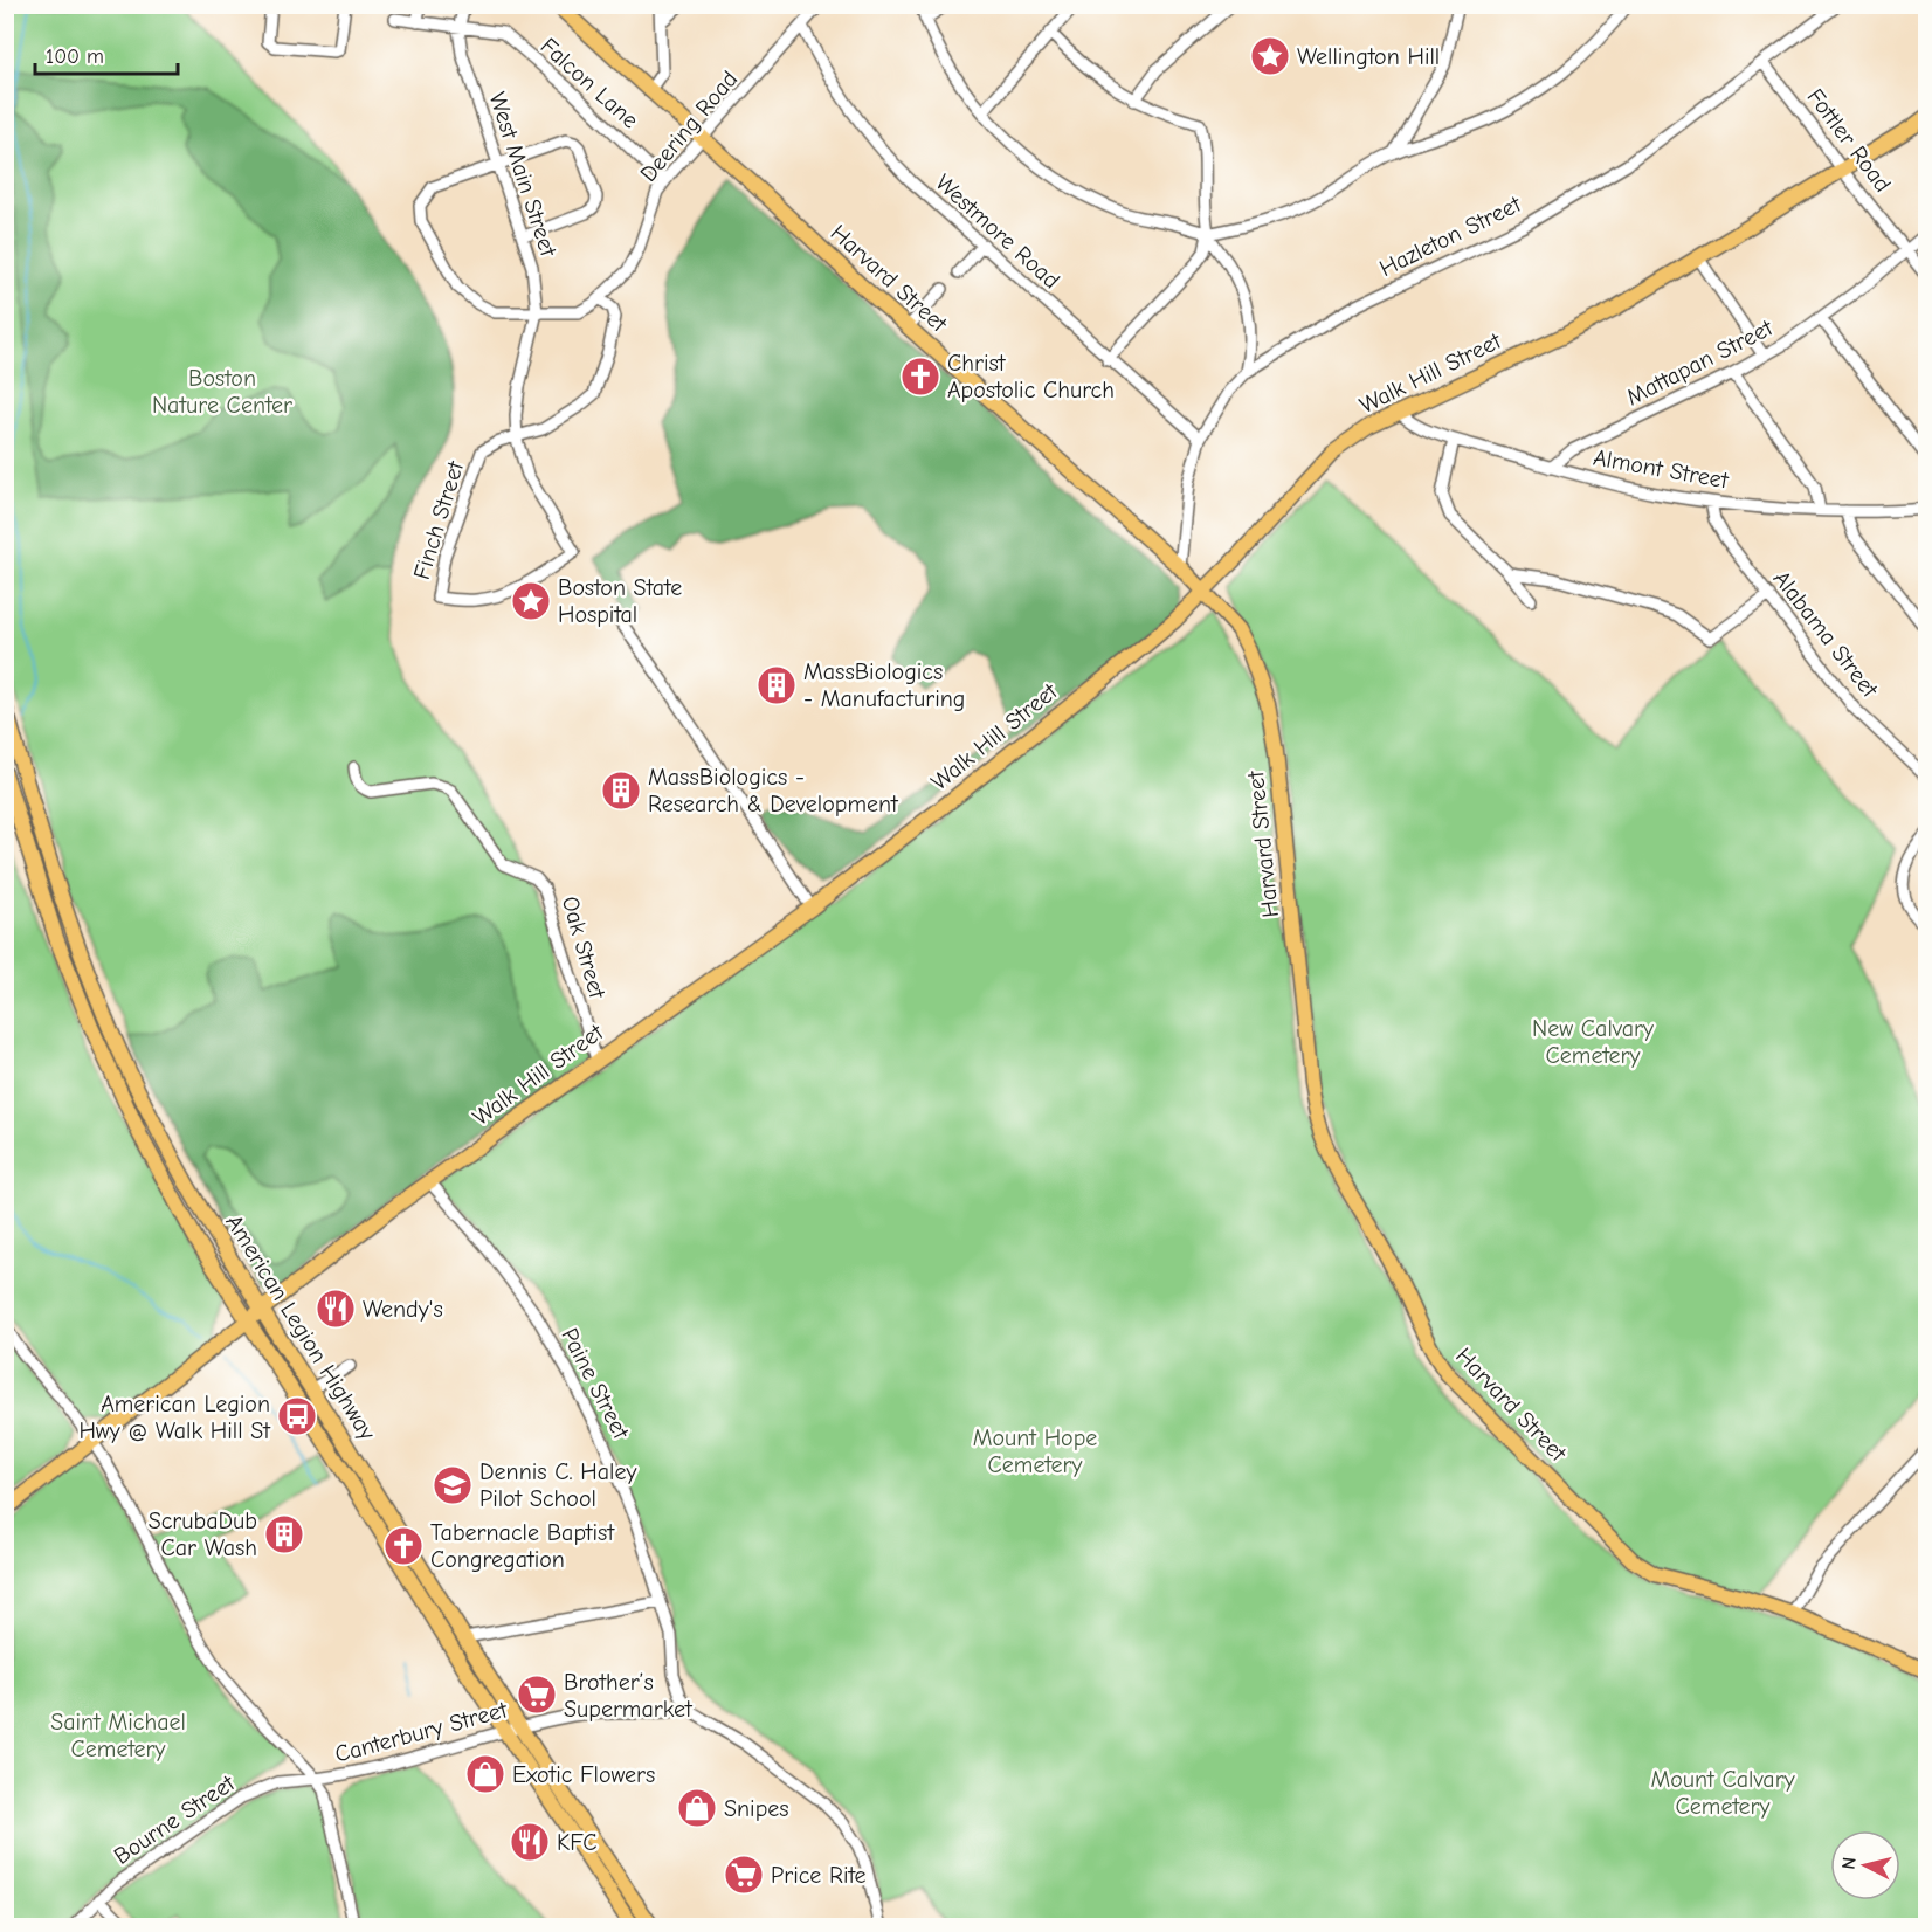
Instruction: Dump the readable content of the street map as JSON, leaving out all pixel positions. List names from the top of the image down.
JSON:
{
  "streets": {
    "main road": ["Harvard Street", "Walk Hill Street", "American Legion Highway"],
    "street": [
      "Falcon Lane",
      "Deering Road",
      "Fottler Road",
      "West Main Street",
      "Westmore Road",
      "Hazleton Street",
      "Mattapan Street",
      "Almont Street",
      "Finch Street",
      "Alabama Street",
      "Oak Street",
      "Paine Street",
      "Canterbury Street",
      "Bourne Street"
    ]
  },
  "crossings": [
    ["Falcon Lane", "Deering Road"],
    ["Falcon Lane", "West Main Street"],
    ["Deering Road", "West Main Street"],
    ["Deering Road", "Westmore Road"],
    ["Deering Road", "Harvard Street"],
    ["Deering Road", "Finch Street"],
    ["Fottler Road", "Hazleton Street"],
    ["Fottler Road", "Mattapan Street"],
    ["Fottler Road", "Walk Hill Street"],
    ["West Main Street", "Finch Street"],
    ["Westmore Road", "Hazleton Street"],
    ["Hazleton Street", "Harvard Street"],
    ["Harvard Street", "Walk Hill Street"],
    ["Mattapan Street", "Almont Street"],
    ["Walk Hill Street", "Almont Street"],
    ["Walk Hill Street", "Oak Street"],
    ["Walk Hill Street", "American Legion Highway"],
    ["Walk Hill Street", "Paine Street"],
    ["Walk Hill Street", "Canterbury Street"],
    ["Almont Street", "Alabama Street"],
    ["American Legion Highway", "Canterbury Street"],
    ["Canterbury Street", "Bourne Street"]
  ],
  "parks": [
    "Boston Nature Center",
    "New Calvary Cemetery",
    "Mount Hope Cemetery",
    "Saint Michael Cemetery",
    "Mount Calvary Cemetery"
  ],
  "places": {
    "place": ["Wellington Hill", "Boston State Hospital"],
    "church": ["Christ Apostolic Church", "Tabernacle Baptist Congregation"],
    "building": ["MassBiologics - Manufacturing", "MassBiologics - Research & Development", "ScrubaDub Car Wash"],
    "restaurant": ["Wendy's", "KFC"],
    "bus stop": ["American Legion Hwy @ Walk Hill St"],
    "school or university": ["Dennis C. Haley Pilot School"],
    "supermarket": ["Brother’s Supermarket", "Price Rite"],
    "shop": ["Exotic Flowers", "Snipes"]
  },
  "scale_bar": "100 m",
  "north": "left"
}
